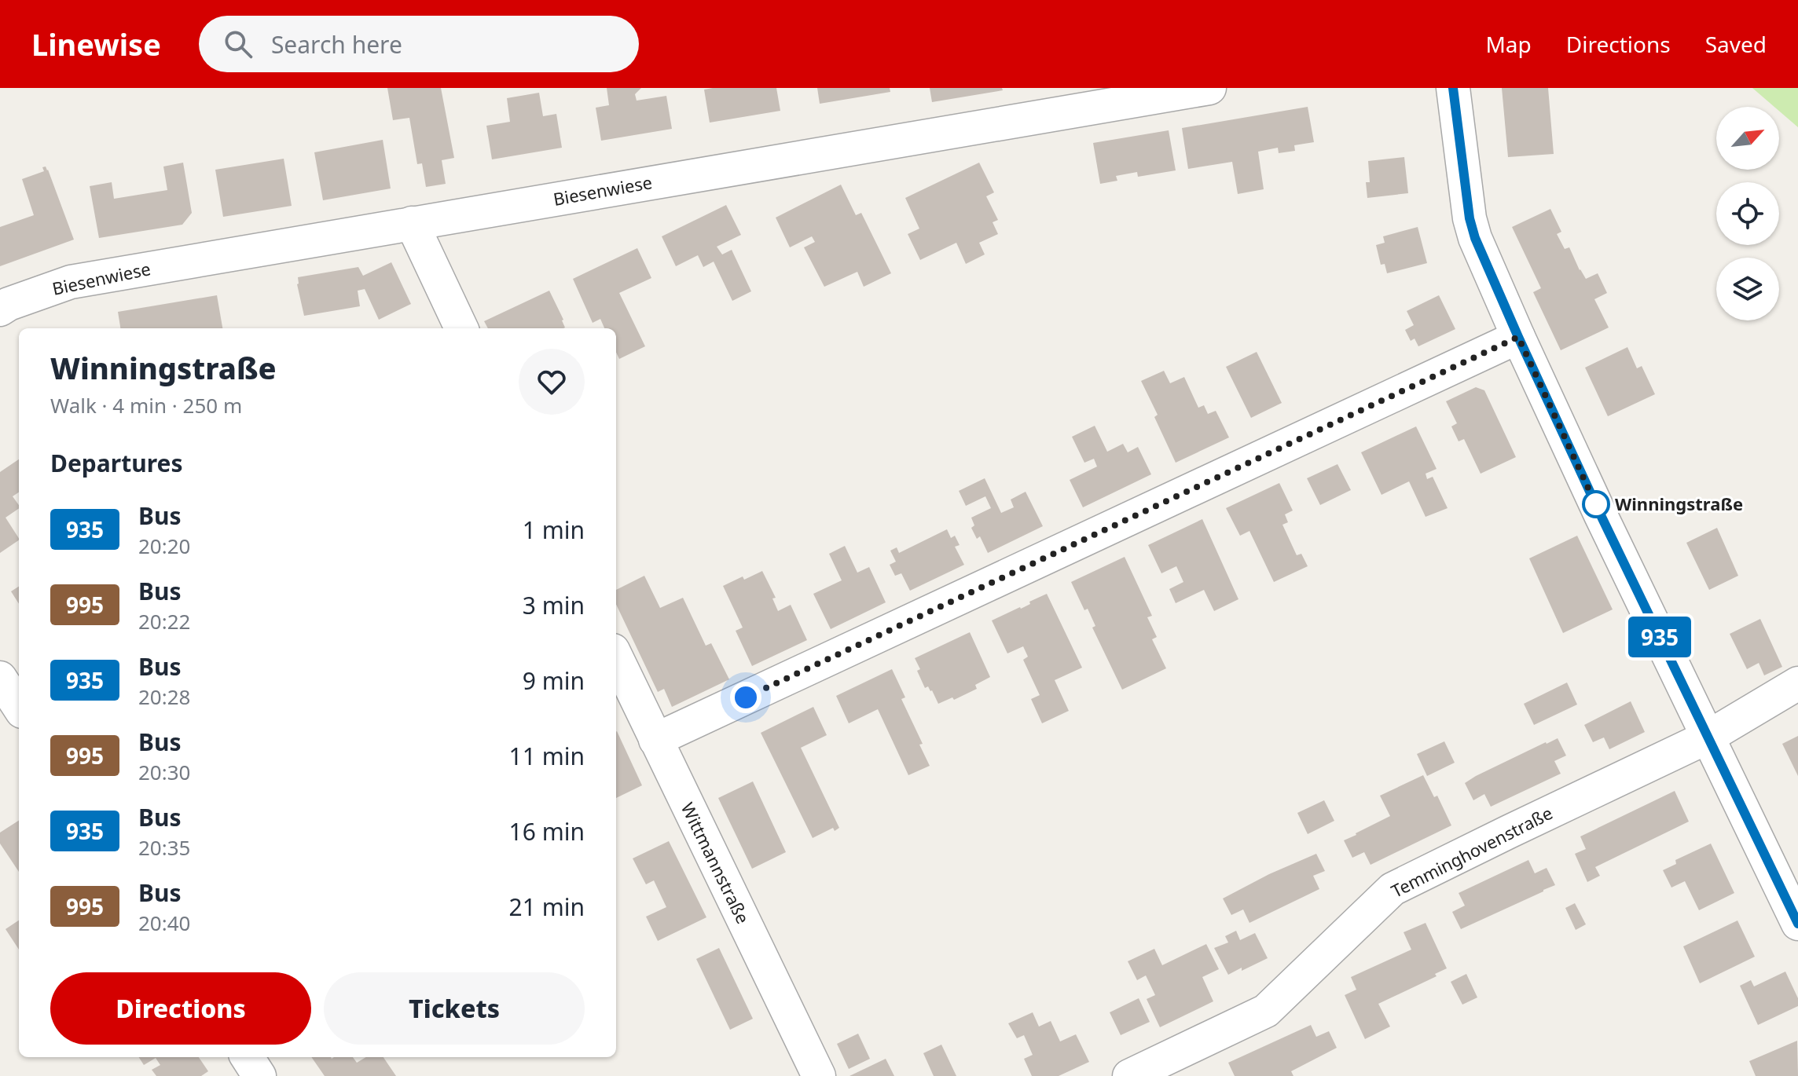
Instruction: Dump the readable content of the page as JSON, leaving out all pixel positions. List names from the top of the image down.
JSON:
{
  "streets": {
    "street": ["Biesenwiese", "Temminghovenstraße", "Wittmannstraße"]
  },
  "places": ["Winningstraße"],
  "lines": ["bus line 935"],
  "north": "top right",
  "page": {
    "header": "Linewise",
    "search": "Search here",
    "nav": ["Map", "Directions", "Saved"],
    "on_map": "935",
    "heading": [
      ["Winningstraße", "Walk · 4 min · 250 m"],
      "Departures"
    ],
    "list": [
      {
        "mark": "935",
        "name": "Bus",
        "note": "20:20",
        "value": "1 min"
      },
      {
        "mark": "995",
        "name": "Bus",
        "note": "20:22",
        "value": "3 min"
      },
      {
        "mark": "935",
        "name": "Bus",
        "note": "20:28",
        "value": "9 min"
      },
      {
        "mark": "995",
        "name": "Bus",
        "note": "20:30",
        "value": "11 min"
      },
      {
        "mark": "935",
        "name": "Bus",
        "note": "20:35",
        "value": "16 min"
      },
      {
        "mark": "995",
        "name": "Bus",
        "note": "20:40",
        "value": "21 min"
      }
    ],
    "buttons": ["Directions", "Tickets"]
  }
}
